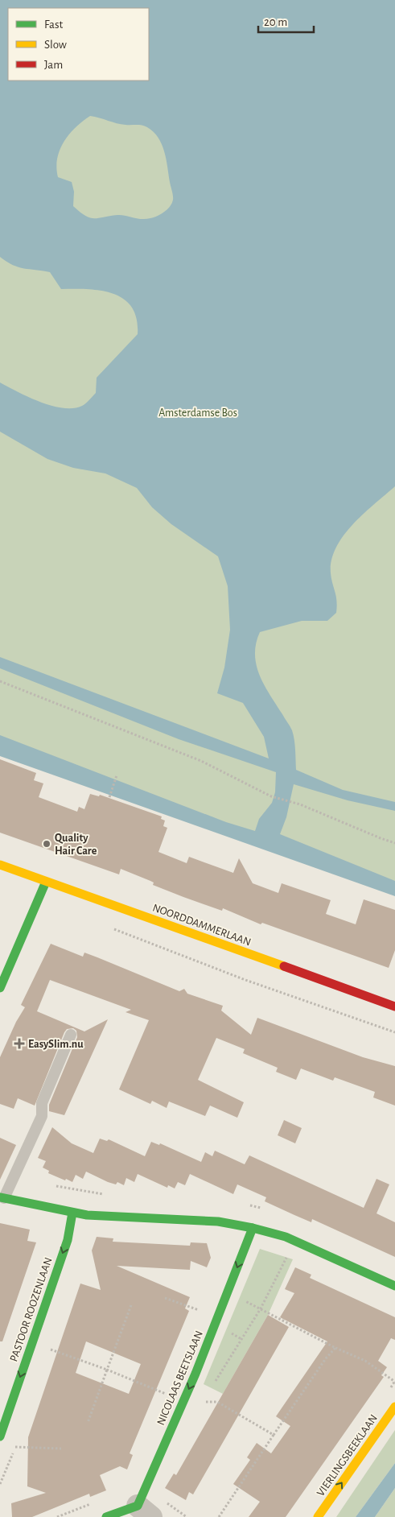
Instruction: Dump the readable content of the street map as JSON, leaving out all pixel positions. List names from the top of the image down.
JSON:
{
  "streets": {
    "street": [
      "NOORDDAMMERLAAN",
      "PASTOOR ROOZENLAAN",
      "NICOLAAS BEETSLAAN",
      "VIERLINGSBEEKLAAN"
    ]
  },
  "one_way": ["PASTOOR ROOZENLAAN", "NICOLAAS BEETSLAAN", "VIERLINGSBEEKLAAN"],
  "parks": ["Amsterdamse Bos"],
  "places": {
    "other": ["Quality Hair Care"],
    "health": ["EasySlim.nu"]
  },
  "legend": ["Fast", "Slow", "Jam"],
  "scale_bar": "20 m"
}
